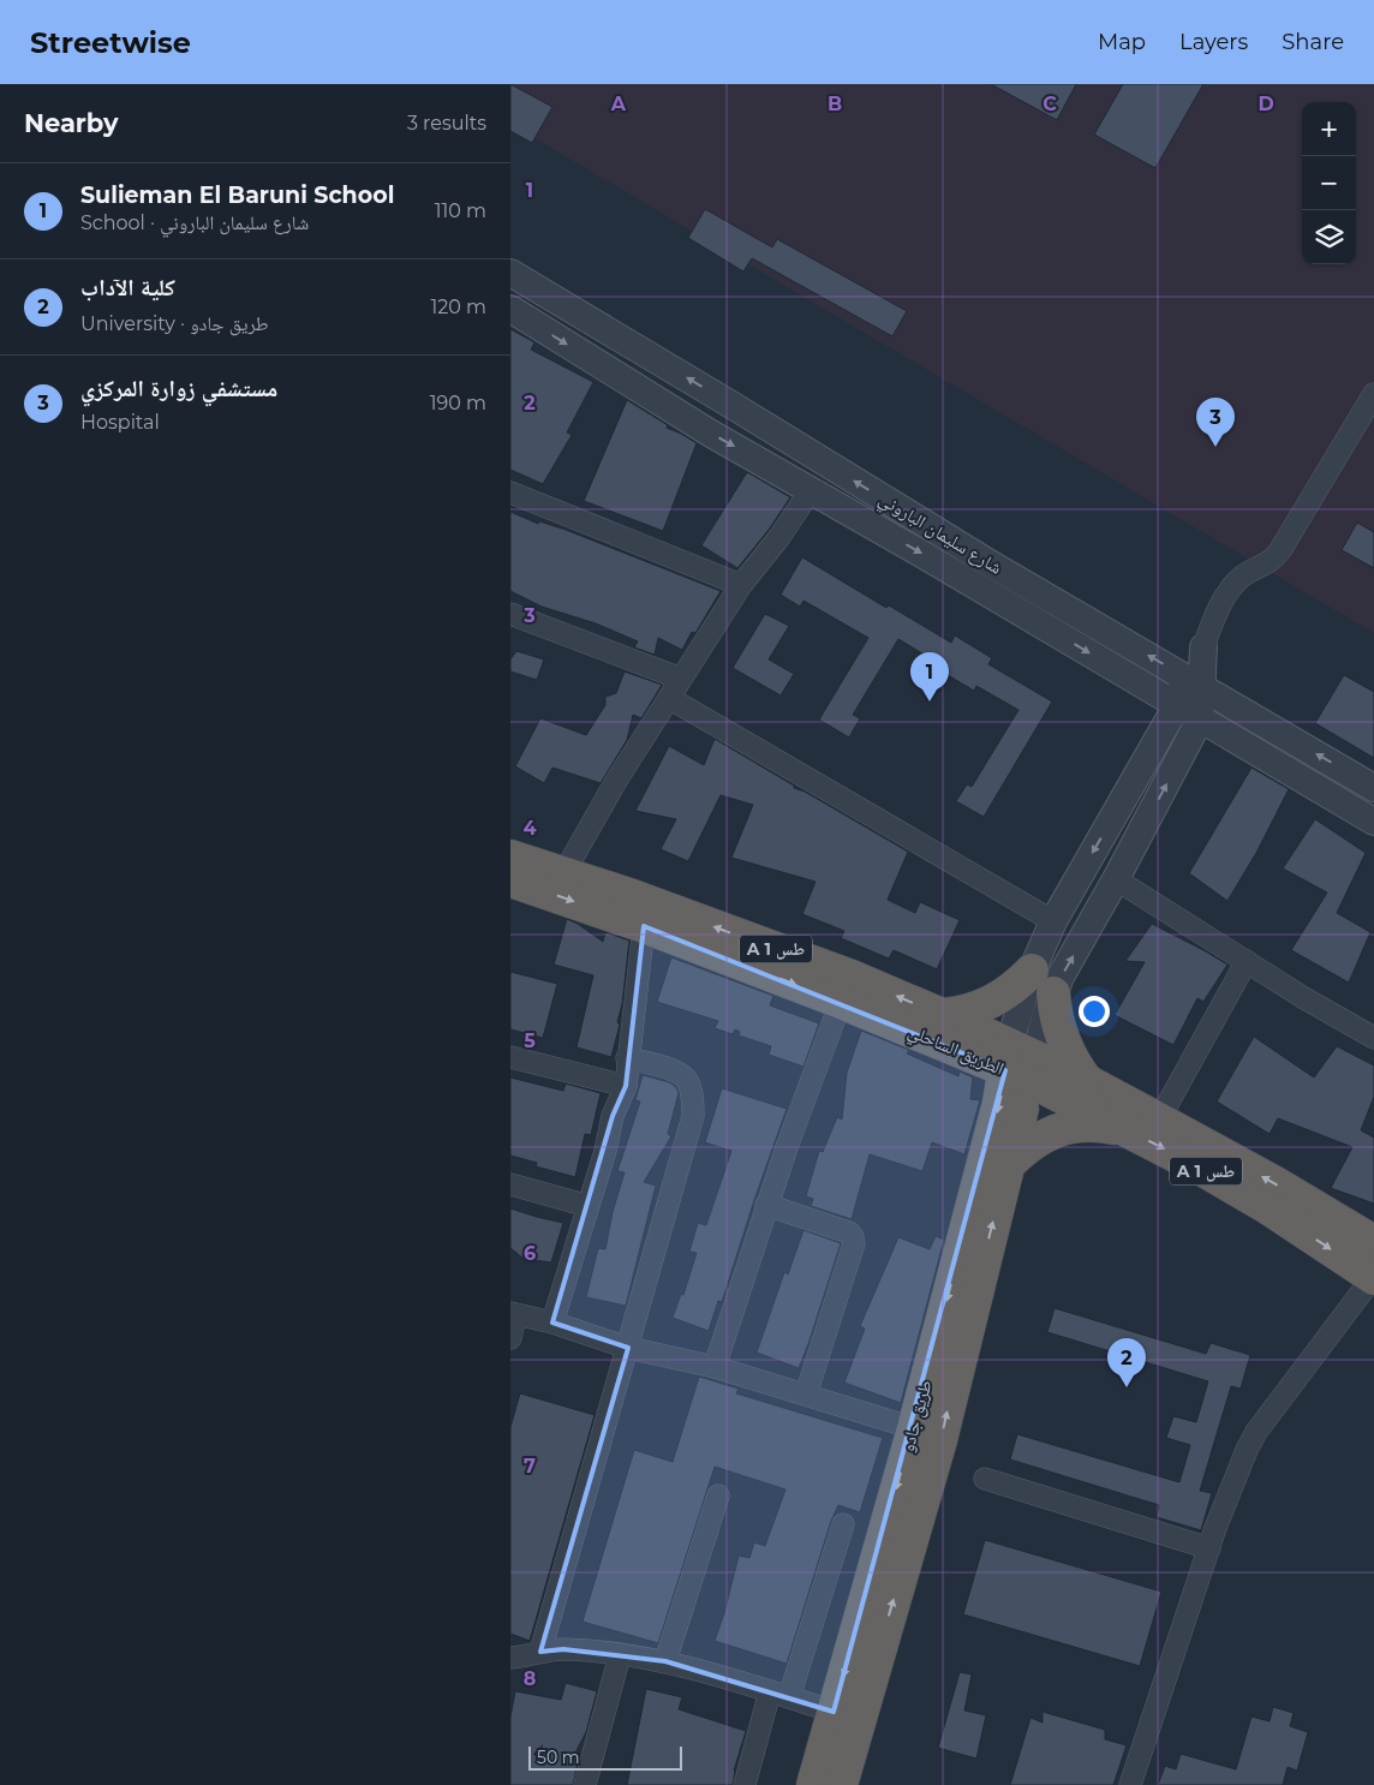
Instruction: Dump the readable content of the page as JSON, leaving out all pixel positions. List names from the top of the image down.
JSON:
{
  "streets": {
    "highway": ["A 1 طس", "الطريق الساحلي", "طريق جادو"],
    "street": ["شارع سليمان الباروني"]
  },
  "crossings": [
    ["A 1 طس", "الطريق الساحلي"],
    ["A 1 طس", "طريق جادو"],
    ["الطريق الساحلي", "طريق جادو"]
  ],
  "scale_bar": "50 m",
  "page": {
    "header": "Streetwise",
    "nav": ["Map", "Layers", "Share"],
    "heading": ["Nearby", "3 results"],
    "map_buttons": ["+", "−"],
    "list": [
      {
        "mark": "1",
        "name": "Sulieman El Baruni School",
        "note": "School · شارع سليمان الباروني",
        "value": "110 m"
      },
      {
        "mark": "2",
        "name": "كلية الآداب",
        "note": "University · طريق جادو",
        "value": "120 m"
      },
      {
        "mark": "3",
        "name": "مستشفي زوارة المركزي",
        "note": "Hospital",
        "value": "190 m"
      }
    ],
    "pins": ["3", "1", "2"],
    "scale": "50 m"
  },
  "grid": {
    "columns": [
      "A",
      "B",
      "C",
      "D"
    ],
    "rows": [
      "1",
      "2",
      "3",
      "4",
      "5",
      "6",
      "7",
      "8"
    ]
  }
}
